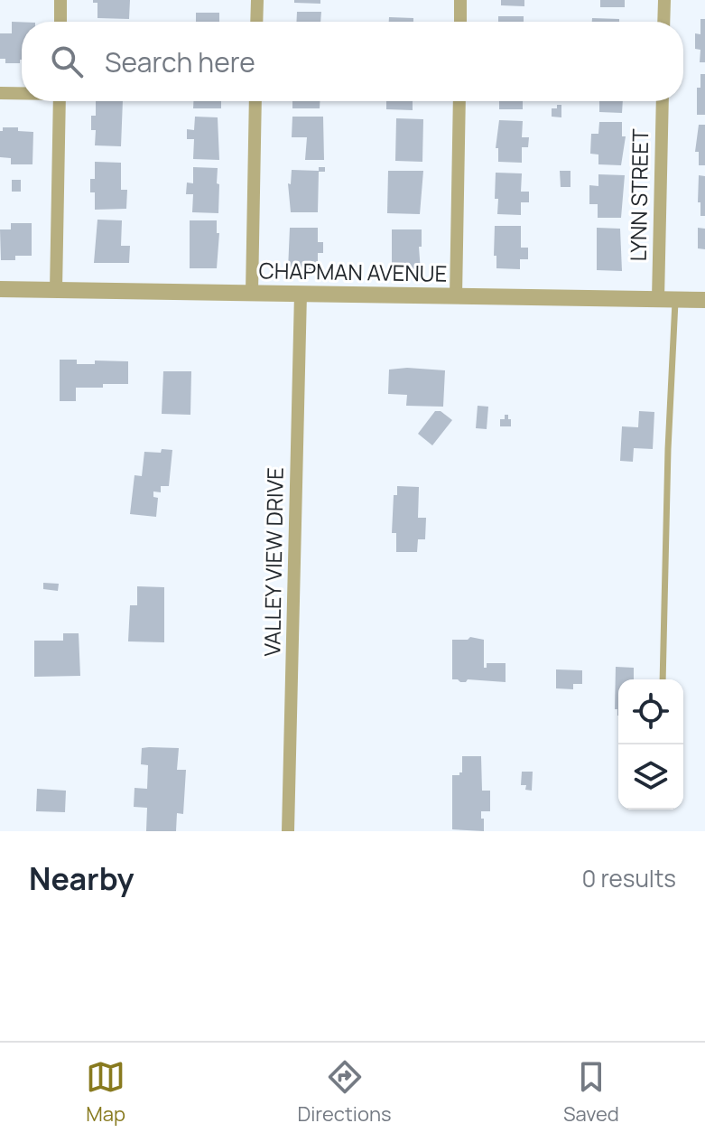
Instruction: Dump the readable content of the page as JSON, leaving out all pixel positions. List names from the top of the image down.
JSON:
{
  "streets": {
    "street": ["LYNN STREET", "CHAPMAN AVENUE", "VALLEY VIEW DRIVE"]
  },
  "crossings": [
    ["LYNN STREET", "CHAPMAN AVENUE"],
    ["CHAPMAN AVENUE", "VALLEY VIEW DRIVE"]
  ],
  "page": {
    "search": "Search here",
    "heading": ["Nearby", "0 results"],
    "nav": ["Map", "Directions", "Saved"]
  }
}
